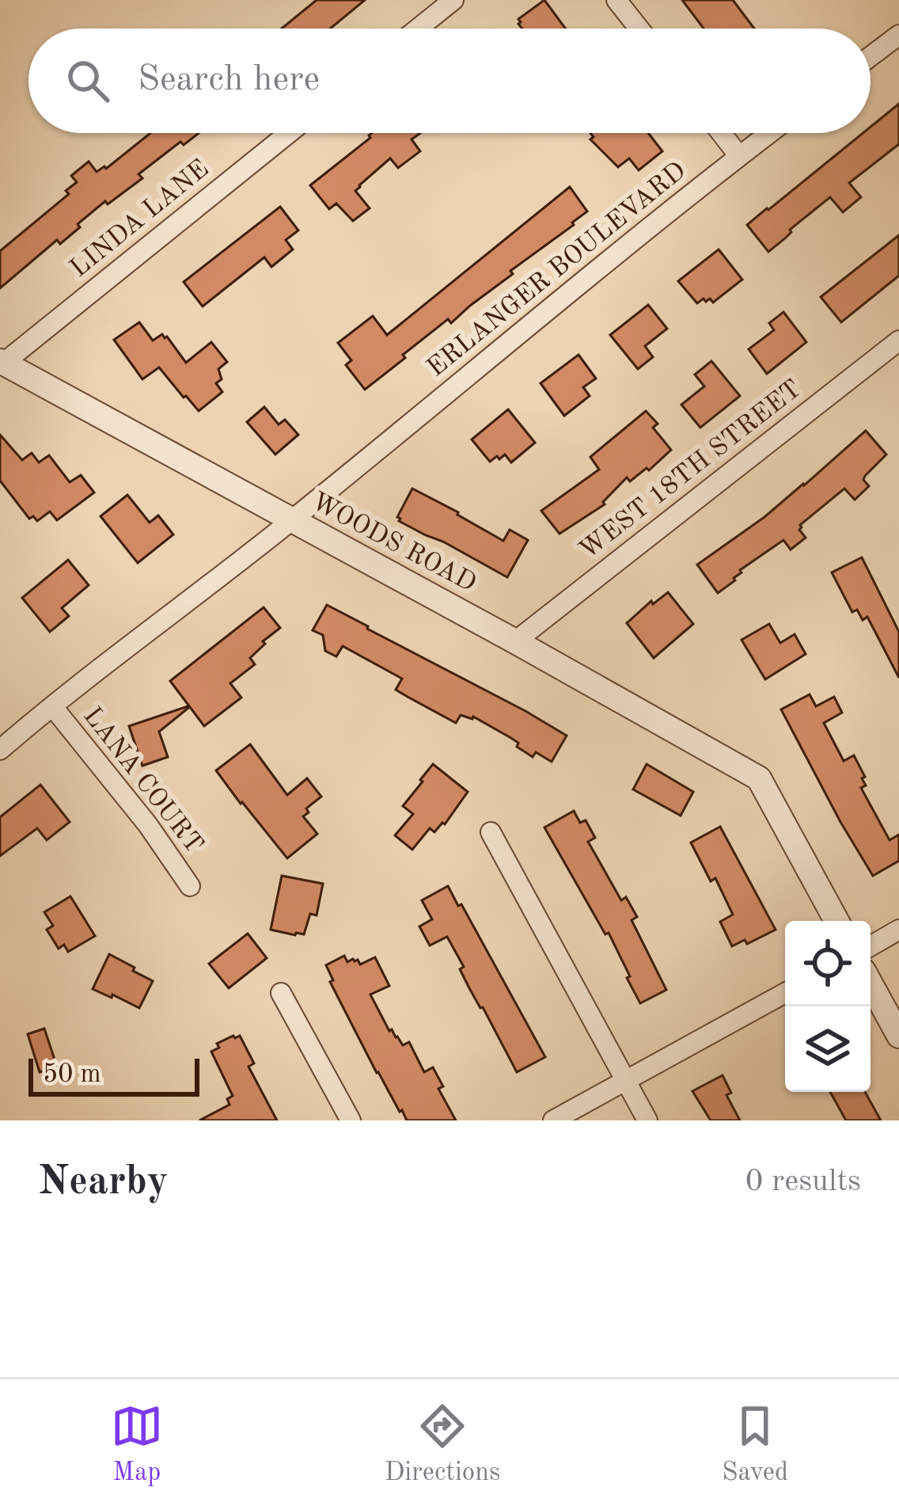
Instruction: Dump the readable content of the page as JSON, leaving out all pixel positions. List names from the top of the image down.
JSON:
{
  "streets": {
    "street": [
      "LINDA LANE",
      "ERLANGER BOULEVARD",
      "WEST 18TH STREET",
      "WOODS ROAD",
      "LANA COURT"
    ]
  },
  "crossings": [
    ["LINDA LANE", "WOODS ROAD"],
    ["ERLANGER BOULEVARD", "WOODS ROAD"],
    ["ERLANGER BOULEVARD", "LANA COURT"],
    ["WEST 18TH STREET", "WOODS ROAD"]
  ],
  "scale_bar": "50 m",
  "page": {
    "search": "Search here",
    "scale": "50 m",
    "heading": ["Nearby", "0 results"],
    "nav": ["Map", "Directions", "Saved"]
  }
}
